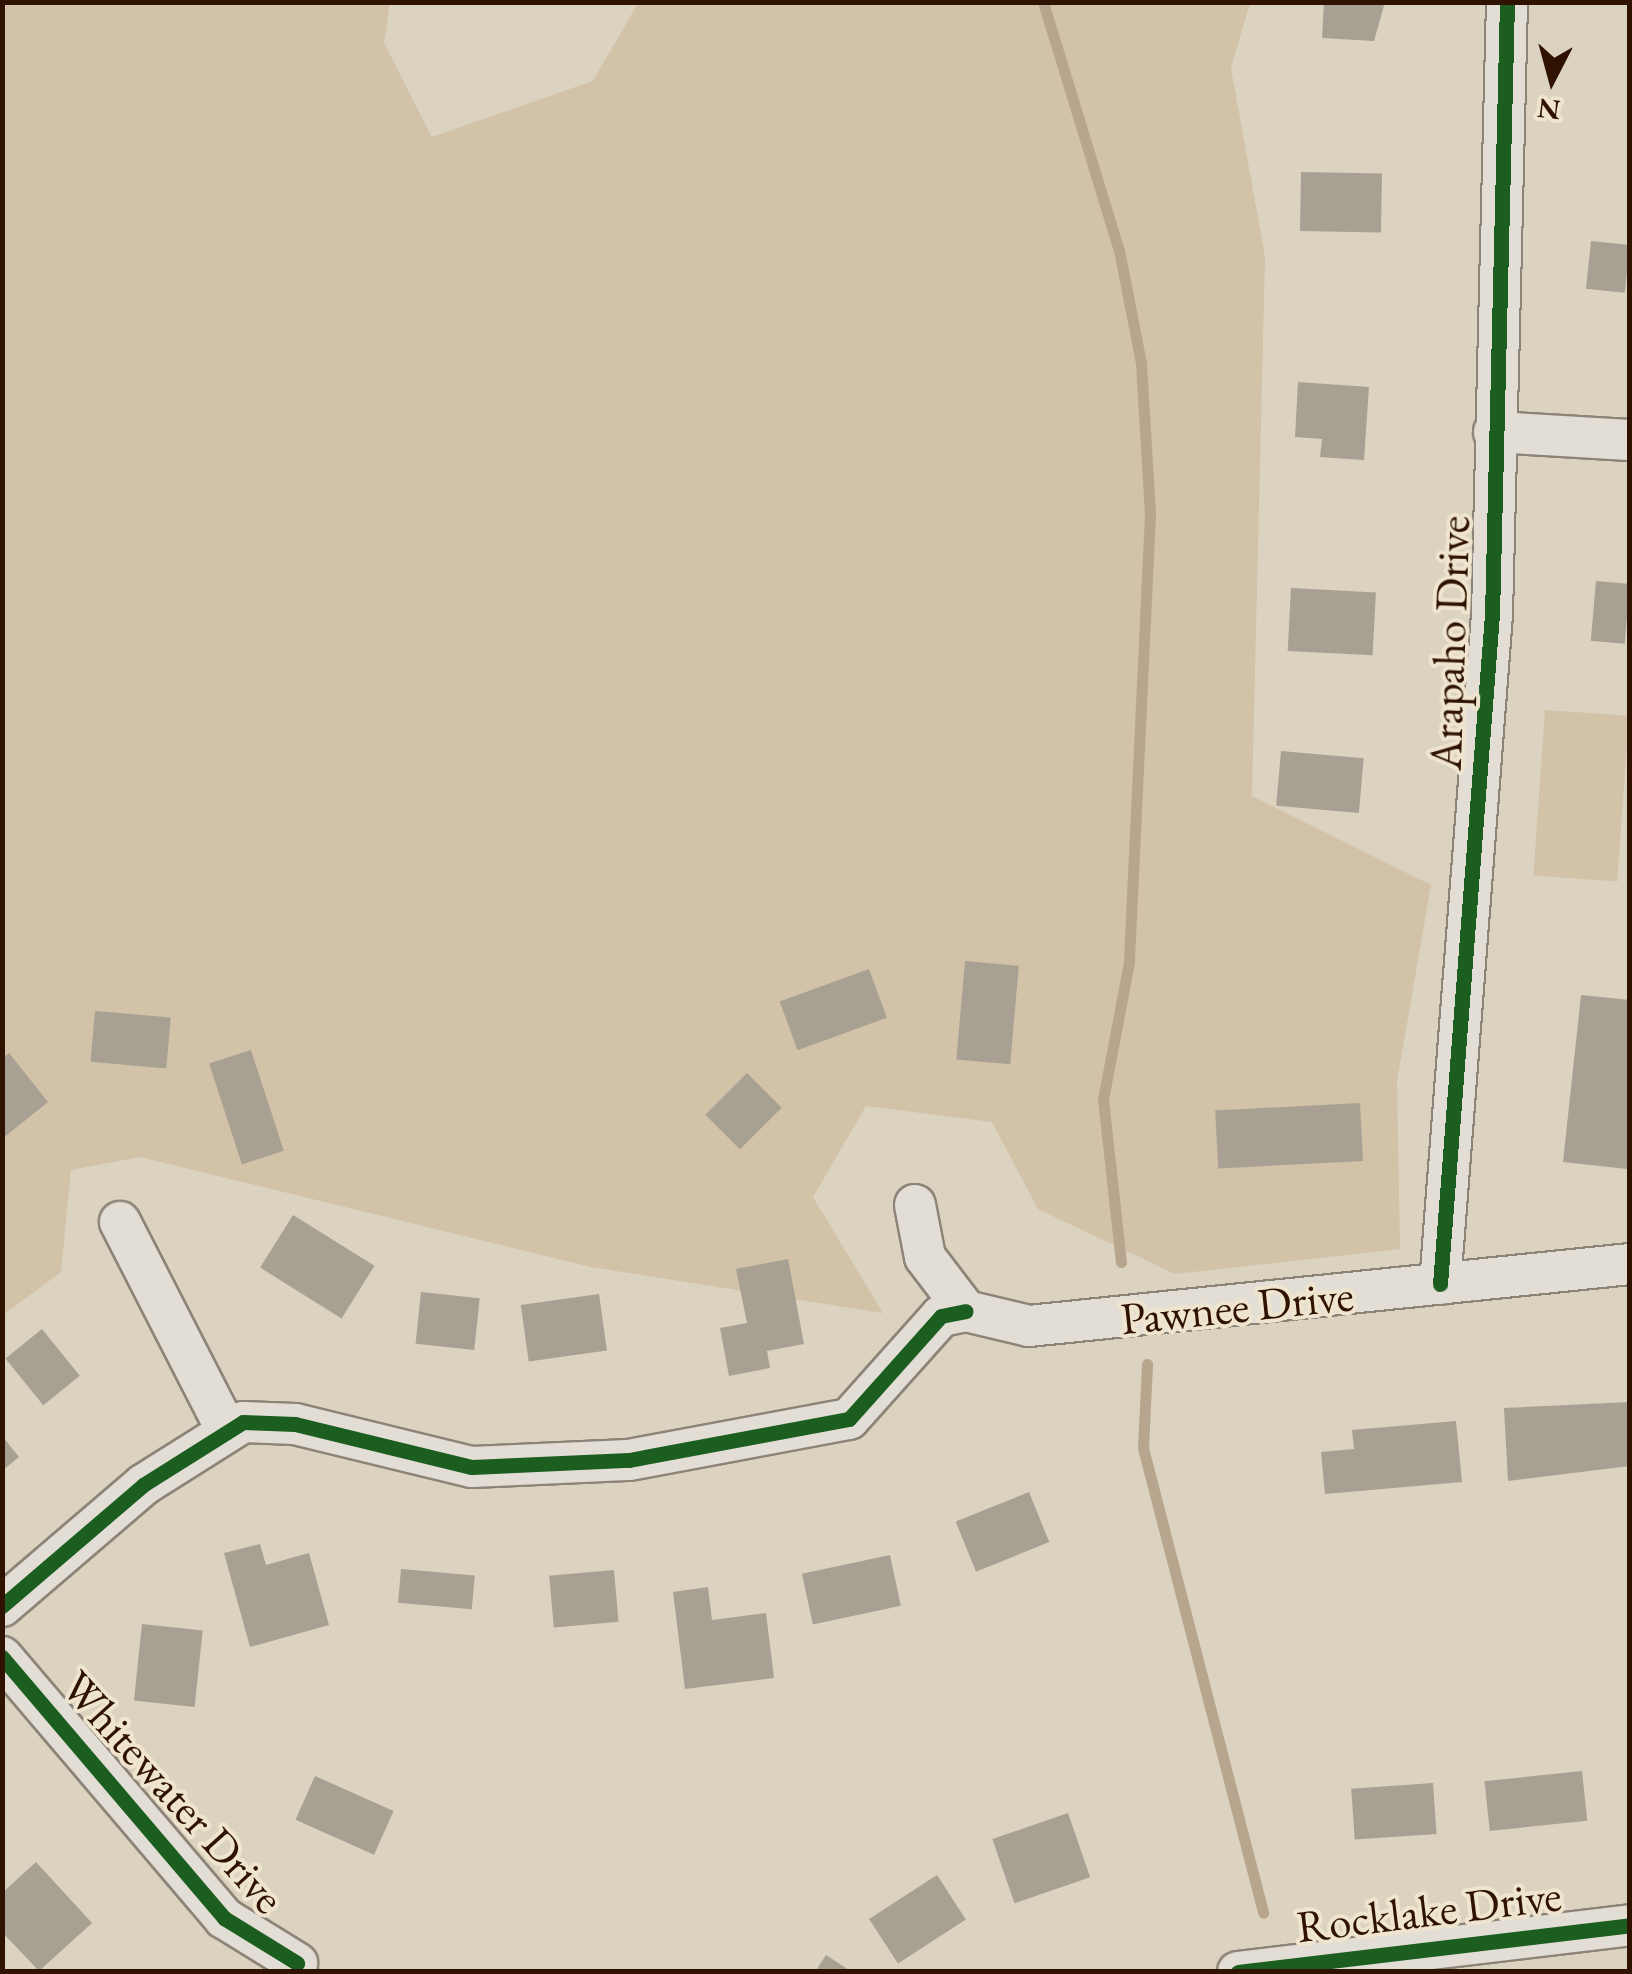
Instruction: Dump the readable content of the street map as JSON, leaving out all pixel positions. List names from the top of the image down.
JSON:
{
  "streets": {
    "street": [
      "Arapaho Drive",
      "Pawnee Drive",
      "Whitewater Drive",
      "Rocklake Drive"
    ]
  },
  "crossings": [
    ["Arapaho Drive", "Pawnee Drive"]
  ],
  "north": "bottom"
}
